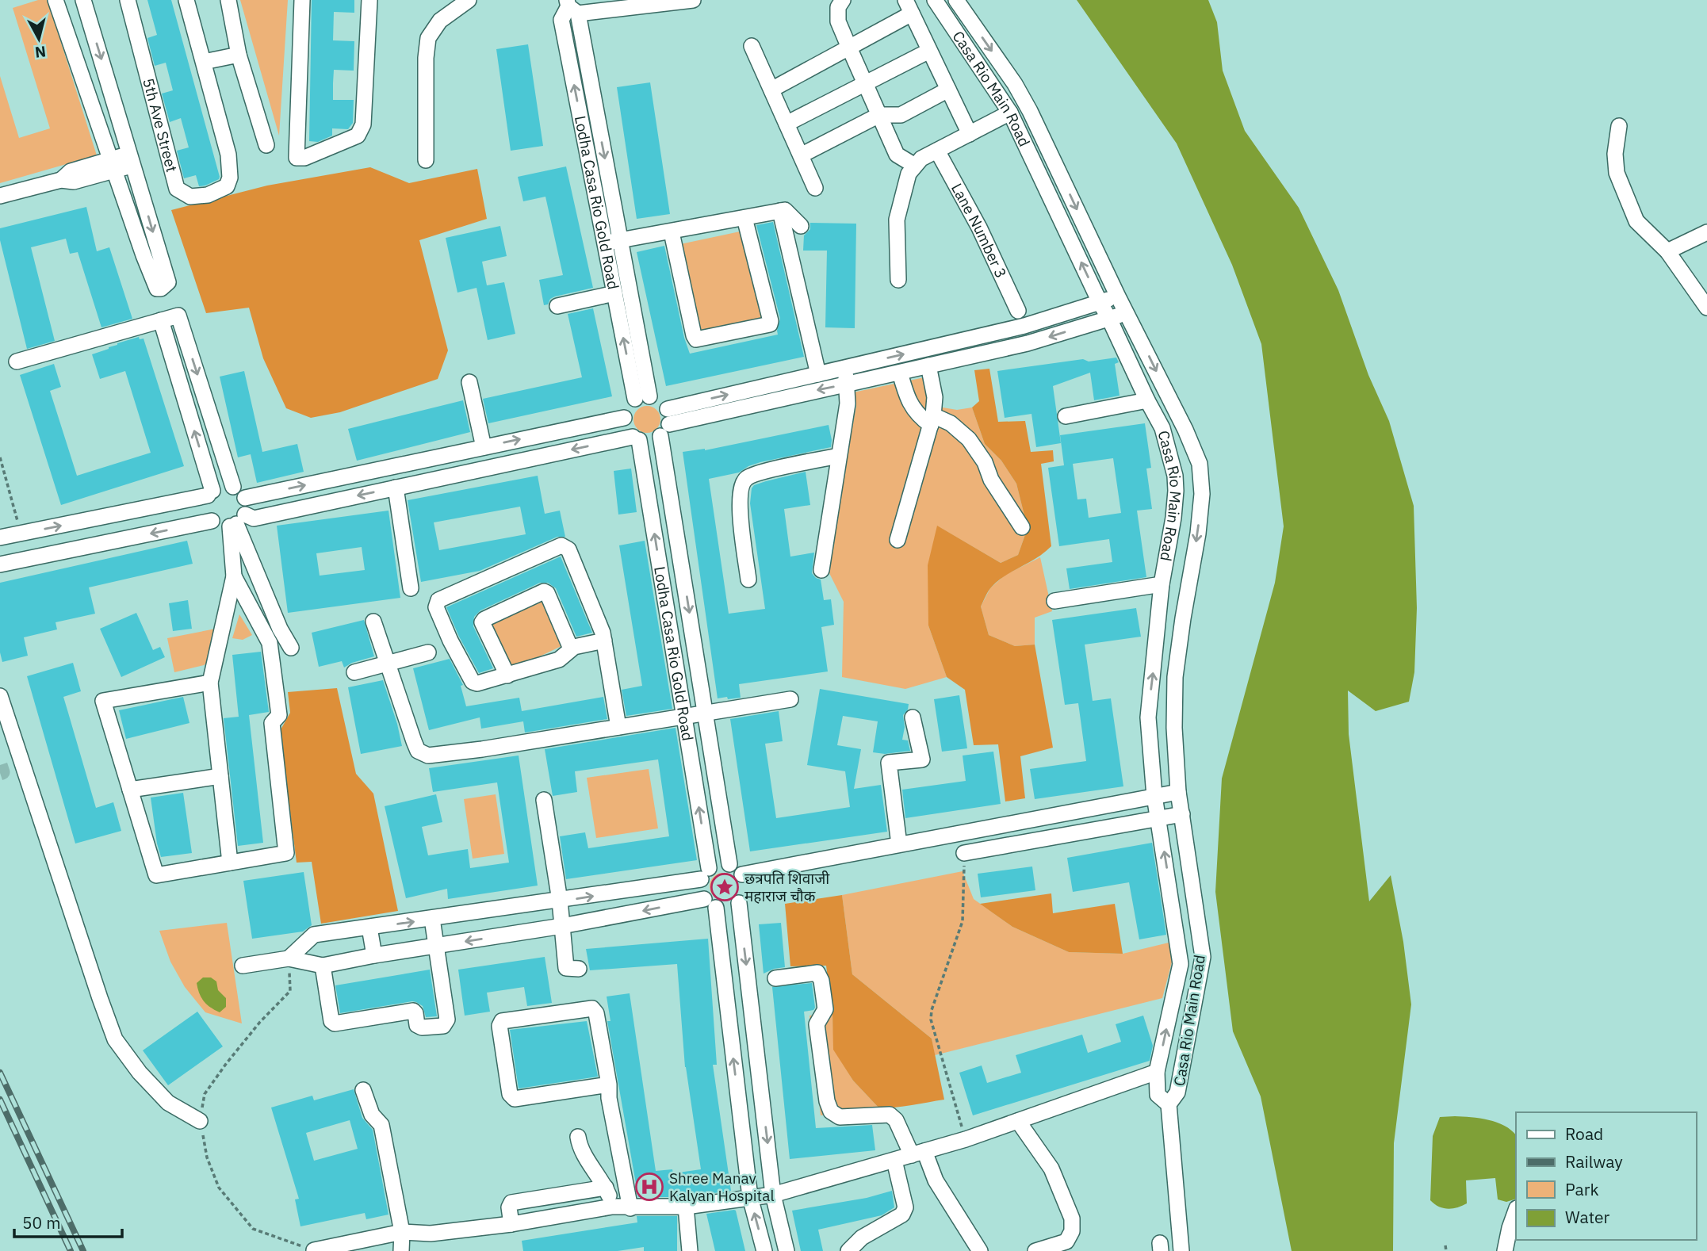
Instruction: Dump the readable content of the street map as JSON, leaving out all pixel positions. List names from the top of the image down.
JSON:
{
  "streets": {
    "street": [
      "Casa Rio Main Road",
      "5th Ave Street",
      "Lodha Casa Rio Gold Road",
      "Lane Number 3"
    ]
  },
  "places": {
    "place": ["छत्रपति शिवाजी महाराज चौक"],
    "hospital": ["Shree Manav Kalyan Hospital"]
  },
  "legend": [
    "Road",
    "Railway",
    "Park",
    "Water"
  ],
  "scale_bar": "50 m",
  "north": "bottom"
}
